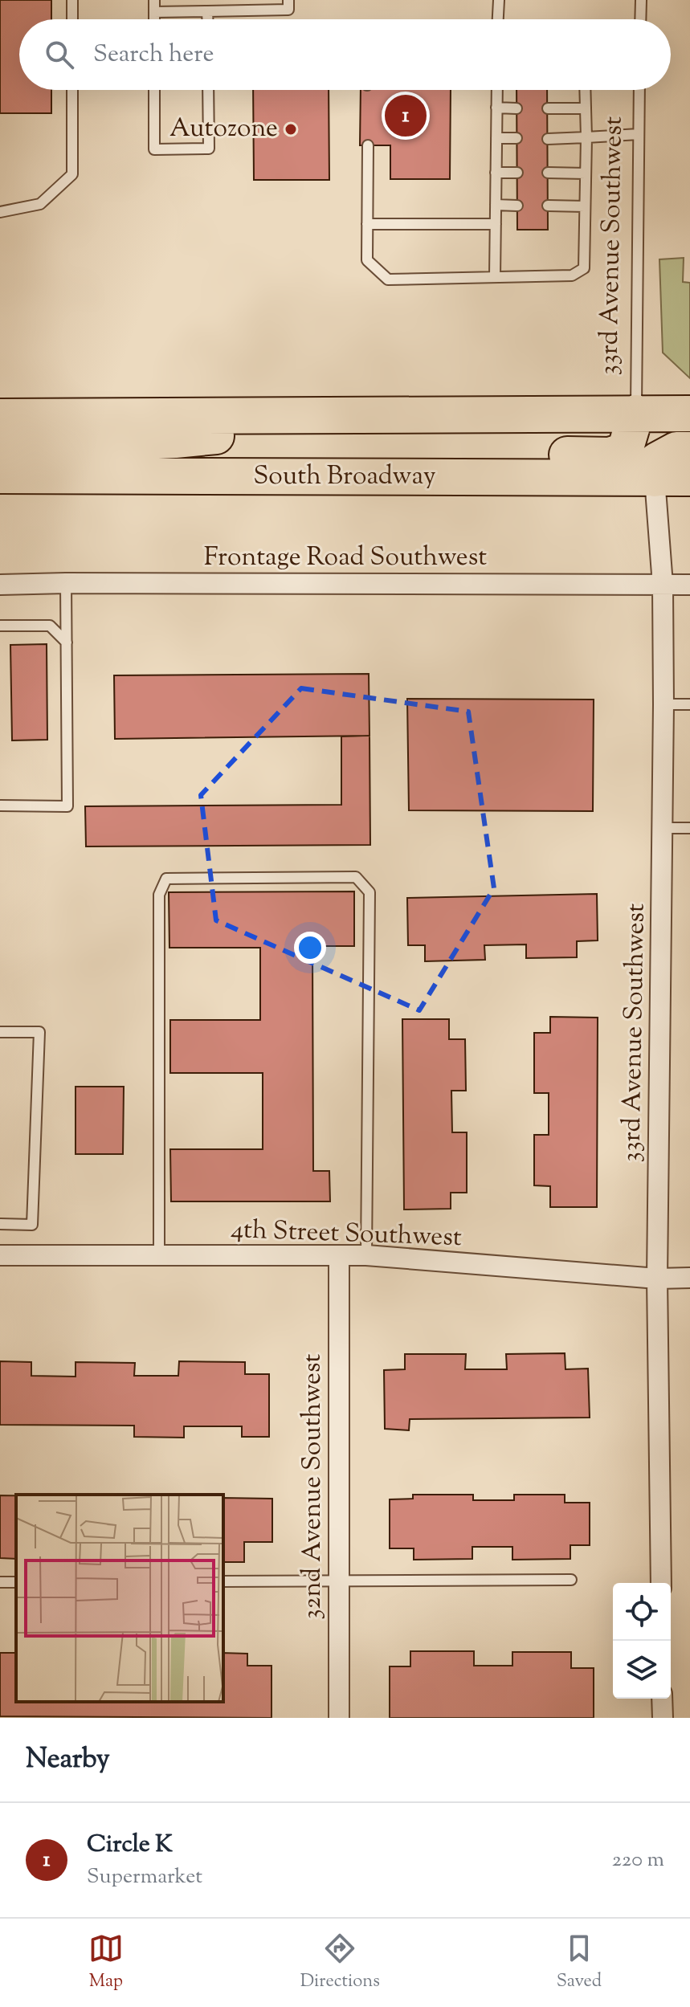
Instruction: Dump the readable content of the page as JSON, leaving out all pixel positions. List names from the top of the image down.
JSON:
{
  "streets": {
    "highway": ["South Broadway"],
    "street": [
      "33rd Avenue Southwest",
      "Frontage Road Southwest",
      "4th Street Southwest",
      "32nd Avenue Southwest"
    ]
  },
  "crossings": [
    ["33rd Avenue Southwest", "South Broadway"],
    ["33rd Avenue Southwest", "Frontage Road Southwest"],
    ["33rd Avenue Southwest", "4th Street Southwest"],
    ["4th Street Southwest", "32nd Avenue Southwest"]
  ],
  "places": ["Autozone"],
  "page": {
    "search": "Search here",
    "pins": "1",
    "heading": "Nearby",
    "list": [
      {
        "mark": "1",
        "name": "Circle K",
        "note": "Supermarket",
        "value": "220 m"
      }
    ],
    "nav": ["Map", "Directions", "Saved"]
  }
}
